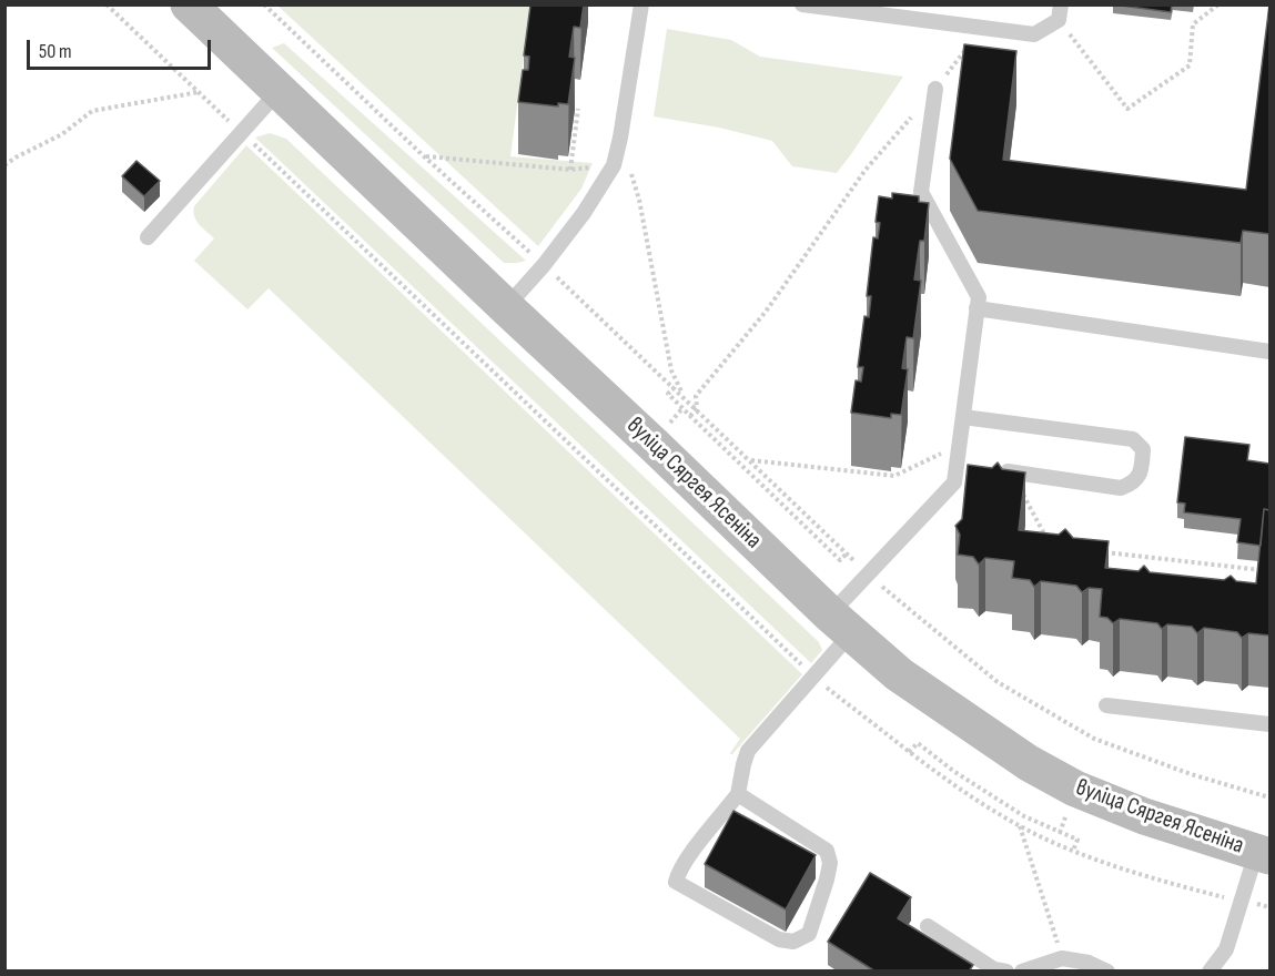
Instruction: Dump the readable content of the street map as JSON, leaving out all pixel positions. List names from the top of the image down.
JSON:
{
  "streets": {
    "main road": ["вуліца Сяргея Ясеніна"]
  },
  "scale_bar": "50 m"
}
